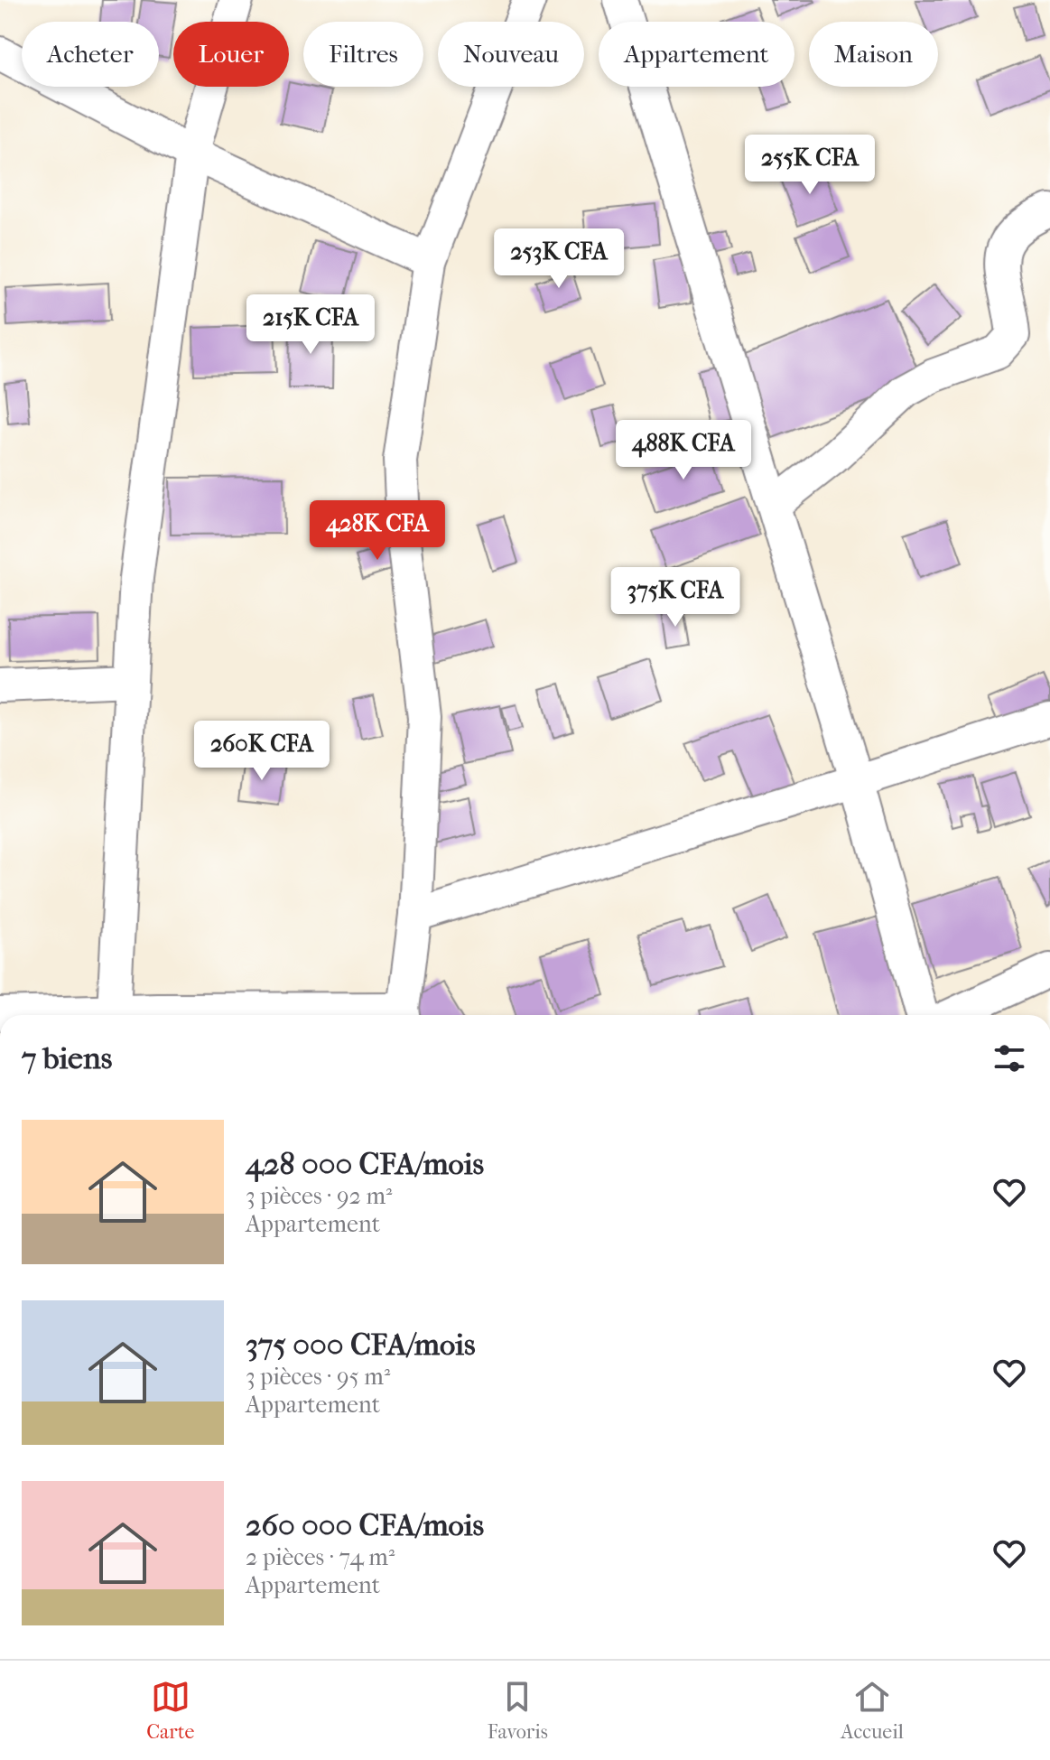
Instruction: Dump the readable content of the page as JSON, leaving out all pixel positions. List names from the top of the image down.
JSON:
{
  "page": {
    "chip": [
      "Acheter",
      "Louer",
      "Filtres",
      "Nouveau",
      "Appartement",
      "Maison"
    ],
    "price": [
      "255K CFA",
      "253K CFA",
      "215K CFA",
      "488K CFA",
      "428K CFA",
      "375K CFA",
      "260K CFA"
    ],
    "heading": "7 biens",
    "list": [
      {
        "name": "428 000 CFA/mois",
        "note": "3 pièces · 92 m² · Appartement"
      },
      {
        "name": "375 000 CFA/mois",
        "note": "3 pièces · 95 m² · Appartement"
      },
      {
        "name": "260 000 CFA/mois",
        "note": "2 pièces · 74 m² · Appartement"
      }
    ],
    "tabs": ["Carte", "Favoris", "Accueil"]
  }
}
